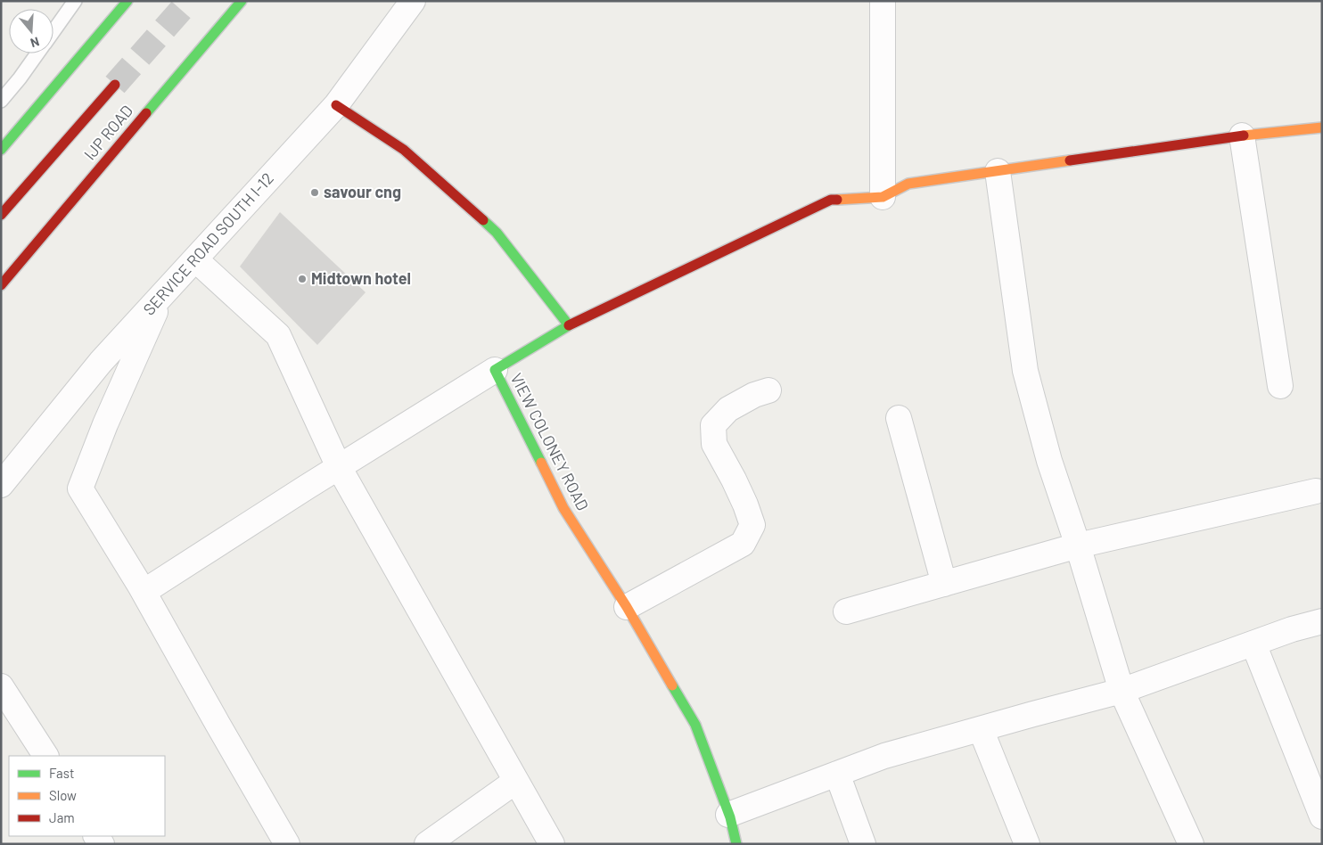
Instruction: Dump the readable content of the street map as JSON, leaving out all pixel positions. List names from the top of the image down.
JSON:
{
  "streets": {
    "main road": ["IJP ROAD", "VIEW COLONEY ROAD"],
    "street": ["SERVICE ROAD SOUTH I-12"]
  },
  "places": ["savour cng", "Midtown hotel"],
  "legend": ["Fast", "Slow", "Jam"],
  "north": "bottom"
}
